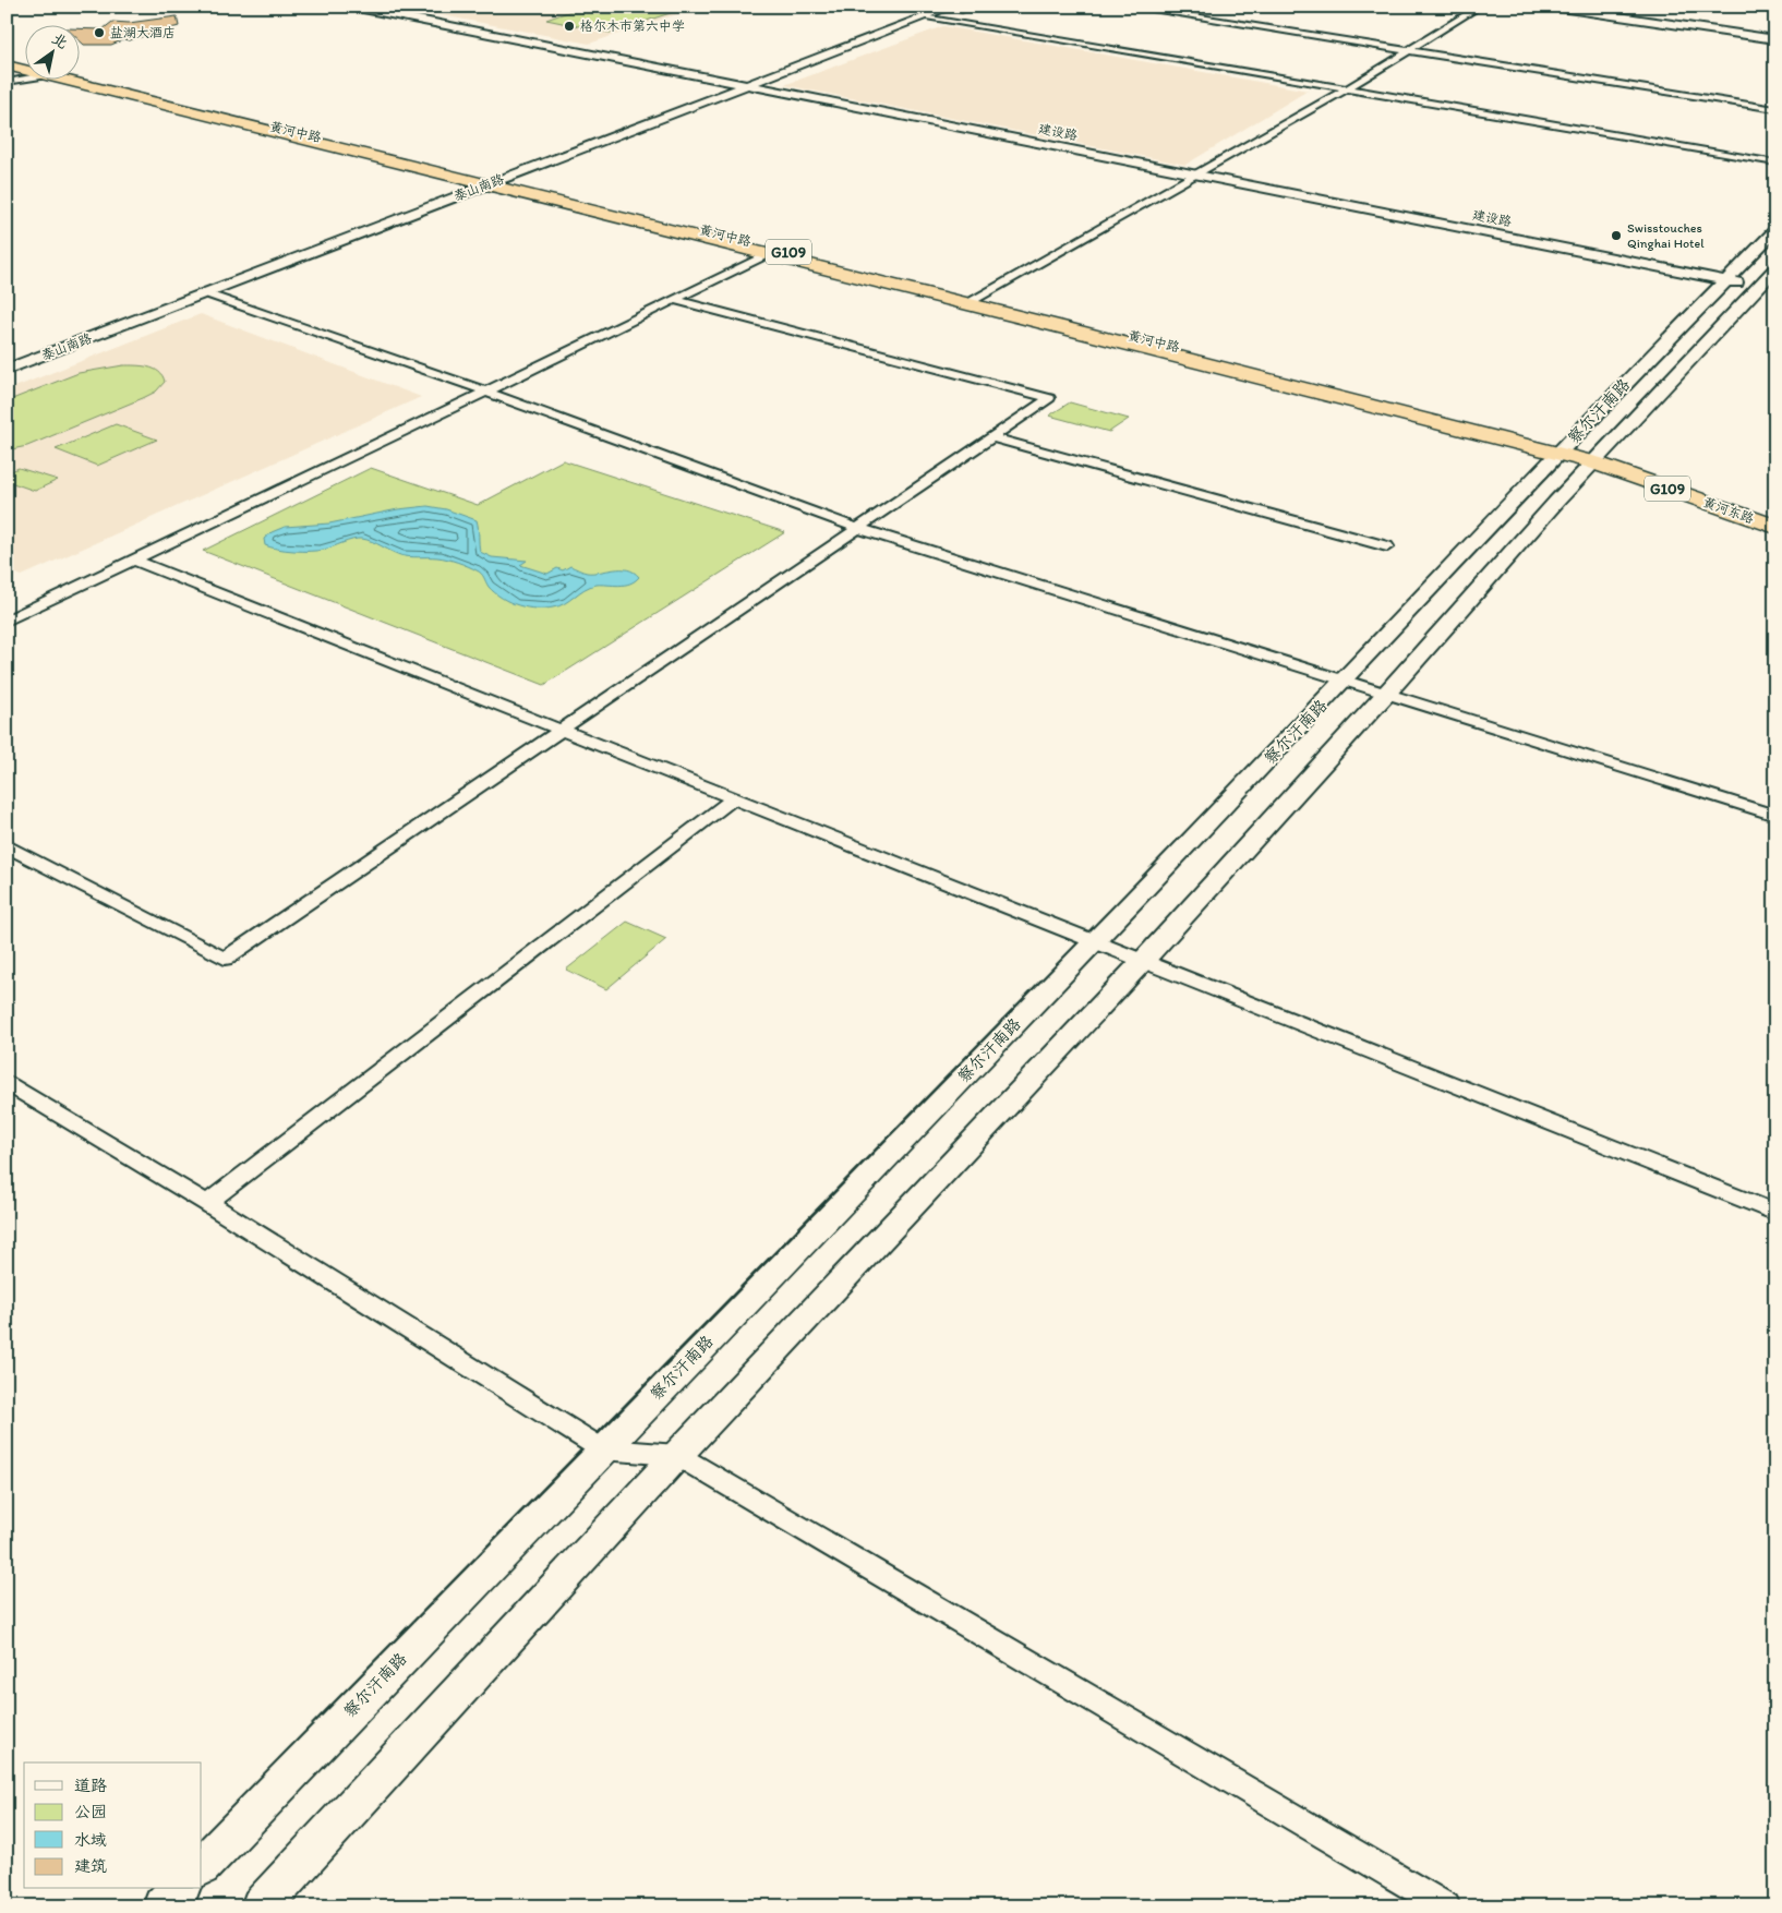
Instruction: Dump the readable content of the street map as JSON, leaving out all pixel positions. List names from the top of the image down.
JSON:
{
  "streets": {
    "highway": ["黄河中路", "G109", "黄河东路"],
    "main road": ["建设路", "泰山南路", "察尔汗南路"]
  },
  "crossings": [
    ["黄河中路", "泰山南路"],
    ["黄河中路", "察尔汗南路"],
    ["黄河中路", "黄河东路"],
    ["建设路", "泰山南路"],
    ["建设路", "察尔汗南路"],
    ["察尔汗南路", "黄河东路"]
  ],
  "places": ["格尔木市第六中学", "盐湖大酒店", "Swisstouches Qinghai Hotel"],
  "legend": [
    "道路",
    "公园",
    "水域",
    "建筑"
  ],
  "north": "top right"
}
